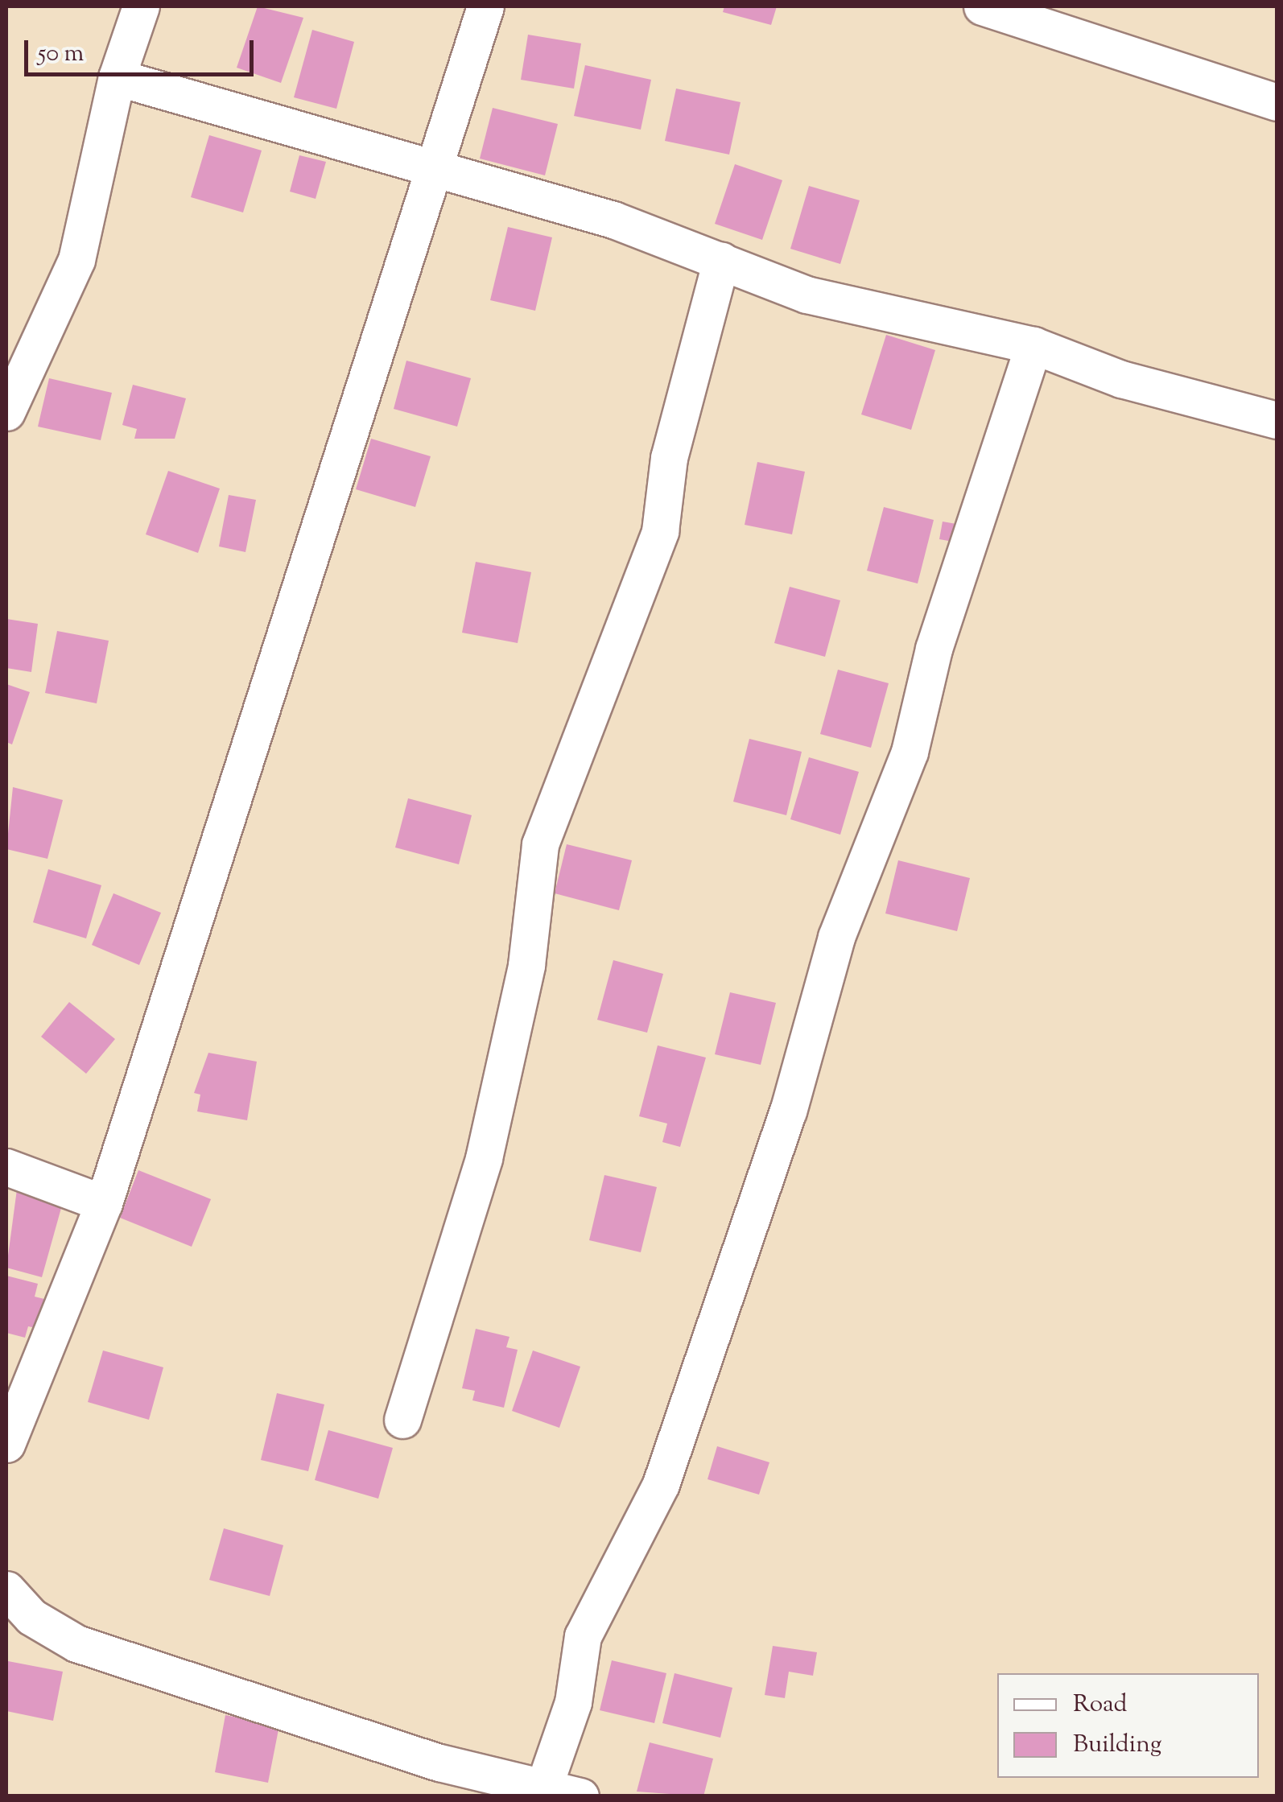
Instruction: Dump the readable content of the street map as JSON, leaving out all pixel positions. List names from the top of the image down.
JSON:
{
  "legend": ["Road", "Building"],
  "scale_bar": "50 m"
}
